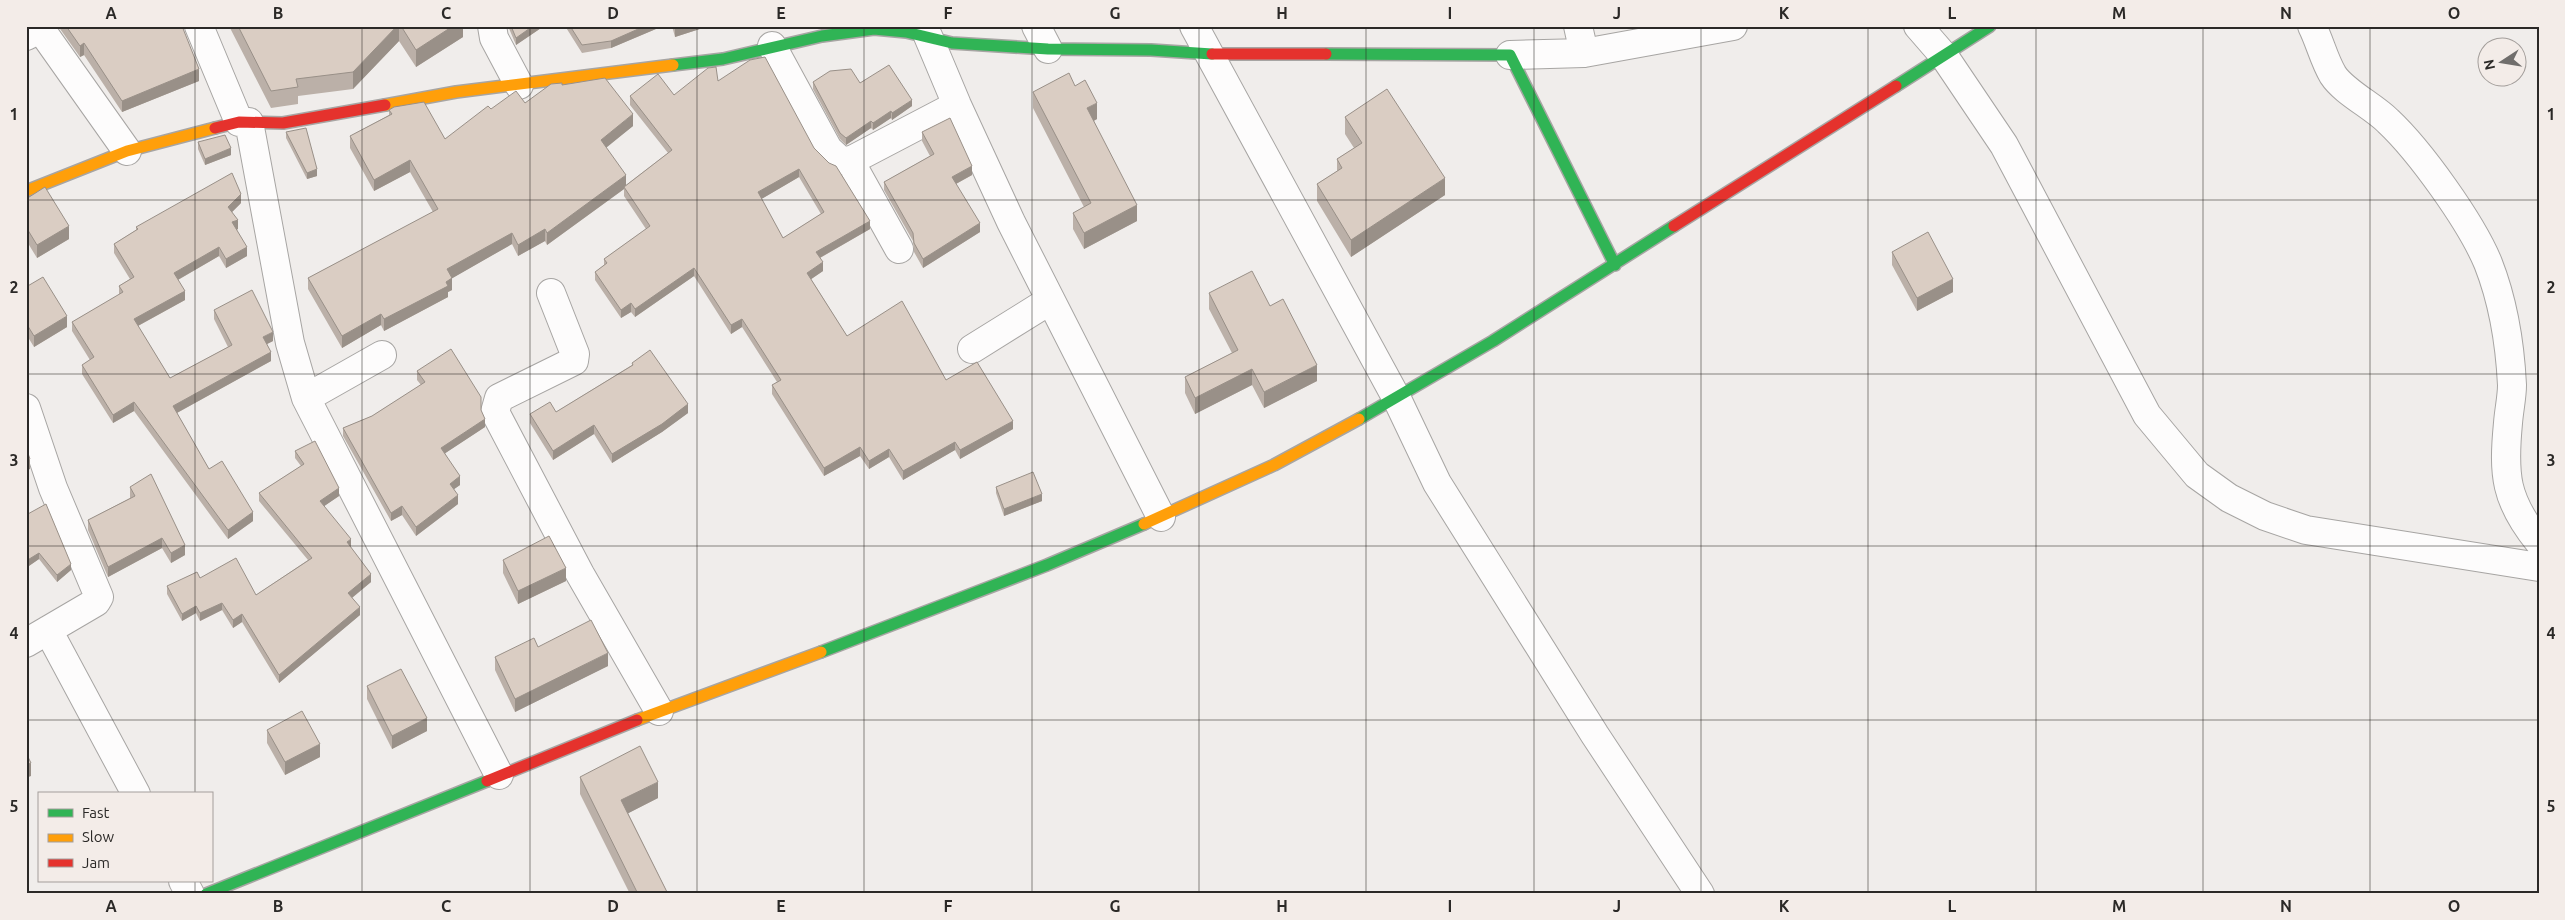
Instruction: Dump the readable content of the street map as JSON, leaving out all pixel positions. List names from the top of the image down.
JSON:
{
  "legend": ["Fast", "Slow", "Jam"],
  "north": "left",
  "grid": {
    "columns": [
      "A",
      "B",
      "C",
      "D",
      "E",
      "F",
      "G",
      "H",
      "I",
      "J",
      "K",
      "L",
      "M",
      "N",
      "O"
    ],
    "rows": [
      "1",
      "2",
      "3",
      "4",
      "5"
    ]
  }
}
